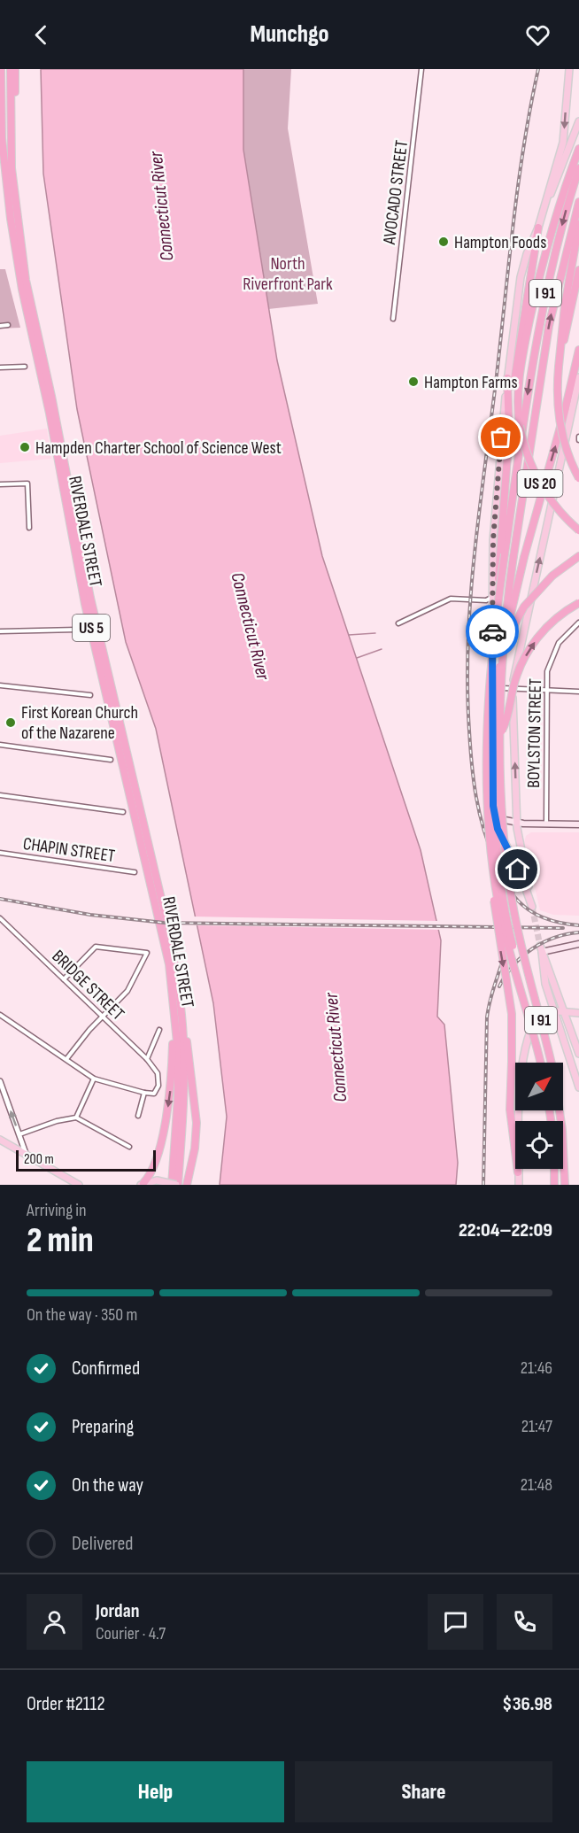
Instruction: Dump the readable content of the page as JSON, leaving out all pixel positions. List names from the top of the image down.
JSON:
{
  "streets": {
    "highway": [
      "I 91",
      "US 20",
      "RIVERDALE STREET",
      "US 5"
    ],
    "street": [
      "AVOCADO STREET",
      "BOYLSTON STREET",
      "CHAPIN STREET",
      "BRIDGE STREET"
    ]
  },
  "water": ["Connecticut River"],
  "parks": ["North Riverfront Park"],
  "places": [
    "Hampton Foods",
    "Hampton Farms",
    "Hampden Charter School of Science West",
    "First Korean Church of the Nazarene"
  ],
  "scale_bar": "200 m",
  "north": "top right",
  "page": {
    "header": "Munchgo",
    "scale": "200 m",
    "heading": ["2 min", "Arriving in", "22:04–22:09"],
    "panel": [
      "Jordan",
      "Courier · 4.7",
      "Order #2112",
      "$36.98"
    ],
    "bar": "On the way · 350 m",
    "list": [
      ["Confirmed", "21:46"],
      ["Preparing", "21:47"],
      ["On the way", "21:48"],
      "Delivered"
    ],
    "buttons": ["Help", "Share"]
  }
}
